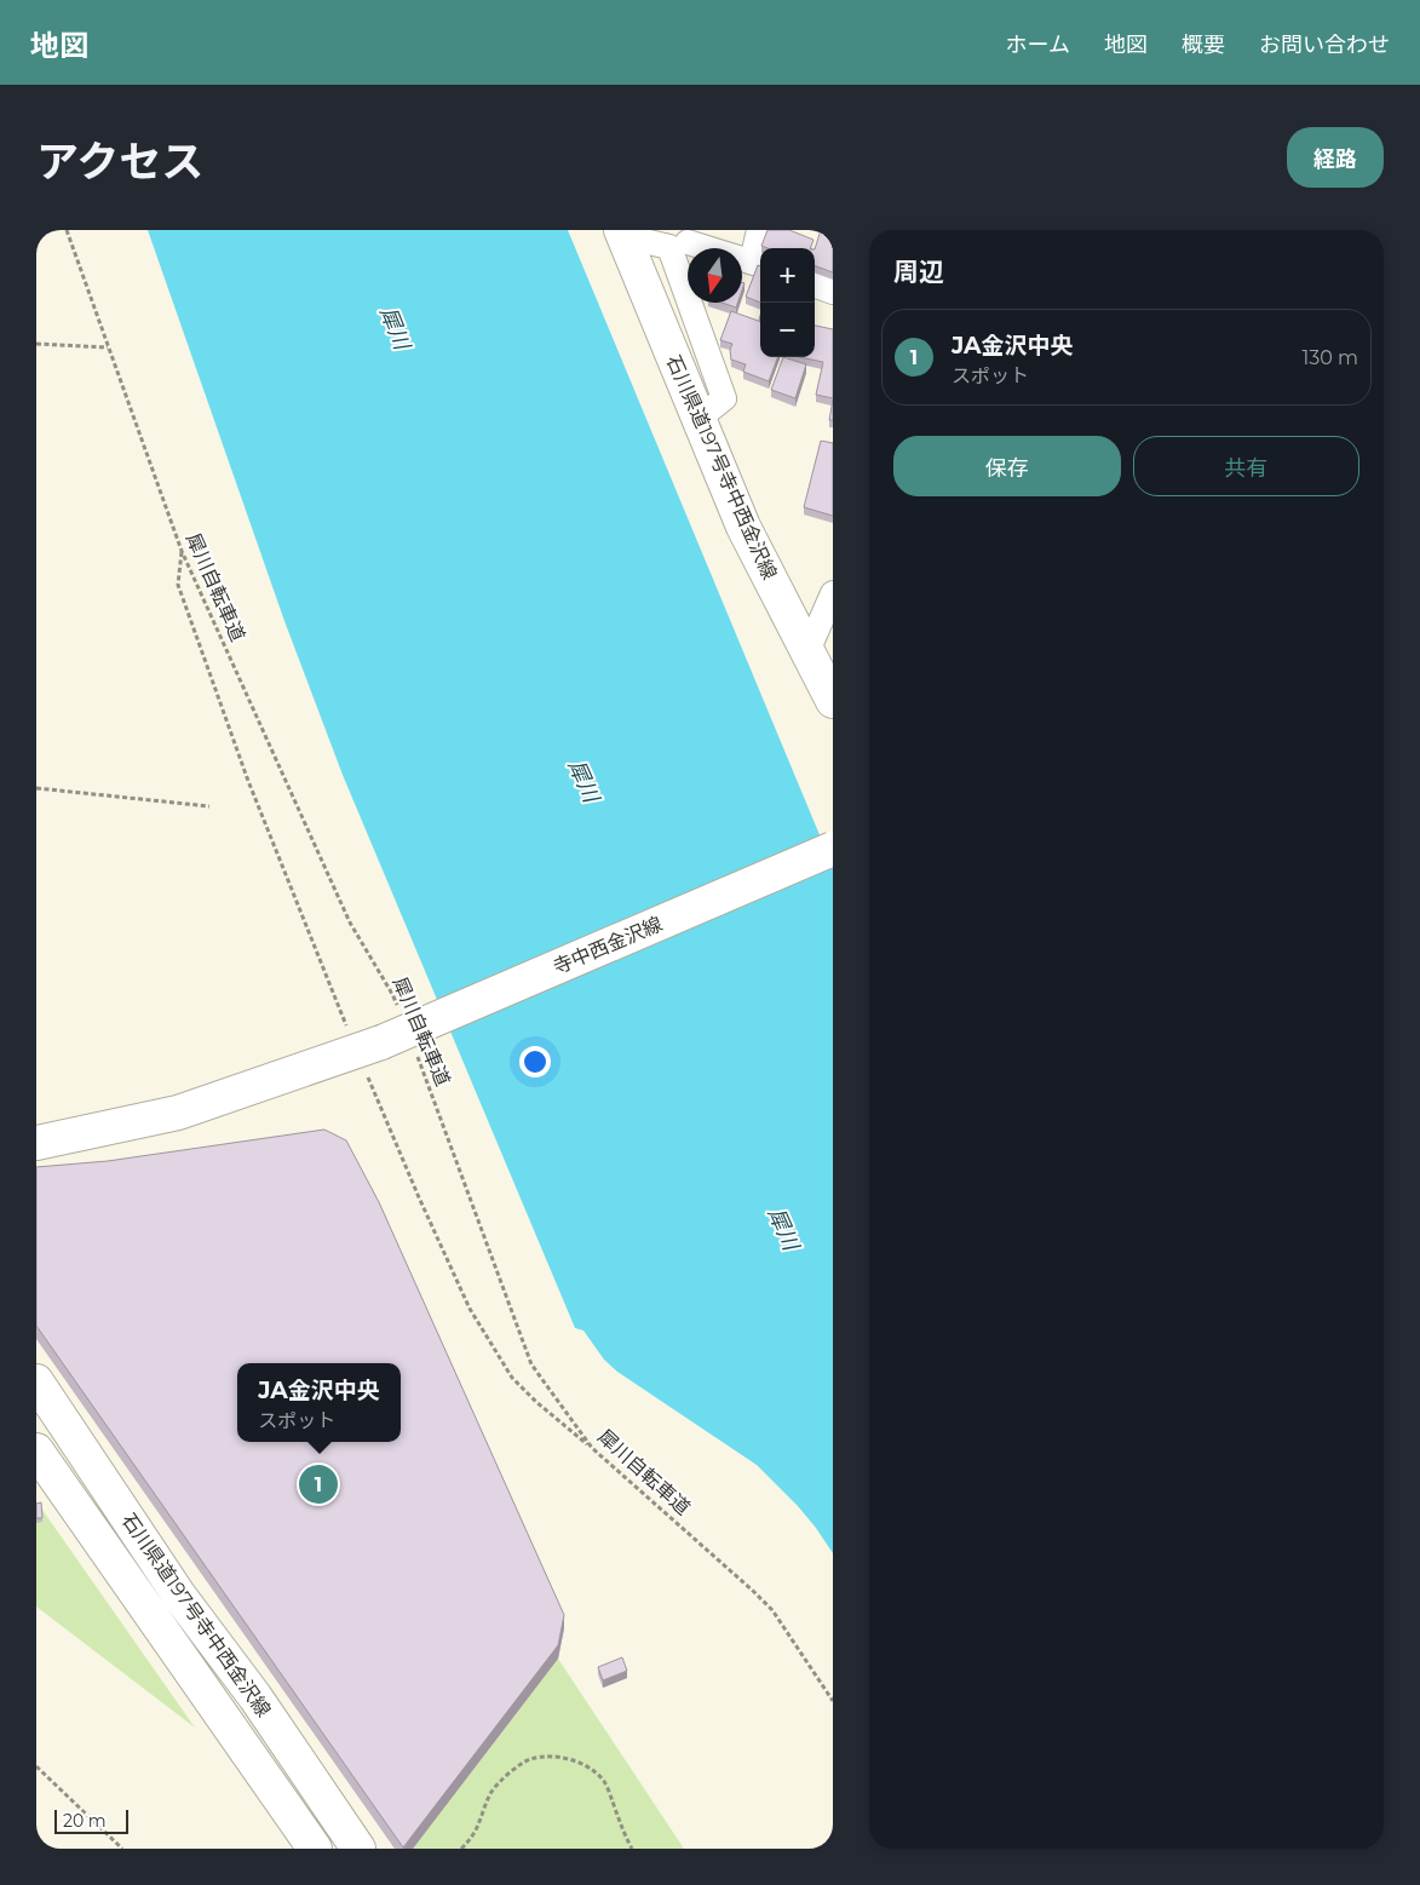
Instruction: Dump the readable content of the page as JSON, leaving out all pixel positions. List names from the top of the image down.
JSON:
{
  "streets": {
    "main road": ["石川県道197号寺中西金沢線", "寺中西金沢線"],
    "path": ["犀川自転車道"]
  },
  "water": ["犀川"],
  "scale_bar": "20 m",
  "north": "bottom",
  "page": {
    "header": "地図",
    "nav": [
      "ホーム",
      "地図",
      "概要",
      "お問い合わせ"
    ],
    "title": "アクセス",
    "buttons": [
      "経路",
      ["保存", "共有"]
    ],
    "heading": "周辺",
    "map_buttons": ["+", "−"],
    "list": [
      {
        "mark": "1",
        "name": "JA金沢中央",
        "note": "スポット",
        "value": "130 m"
      }
    ],
    "popup": ["JA金沢中央", "スポット"],
    "pins": "1",
    "scale": "20 m"
  }
}
